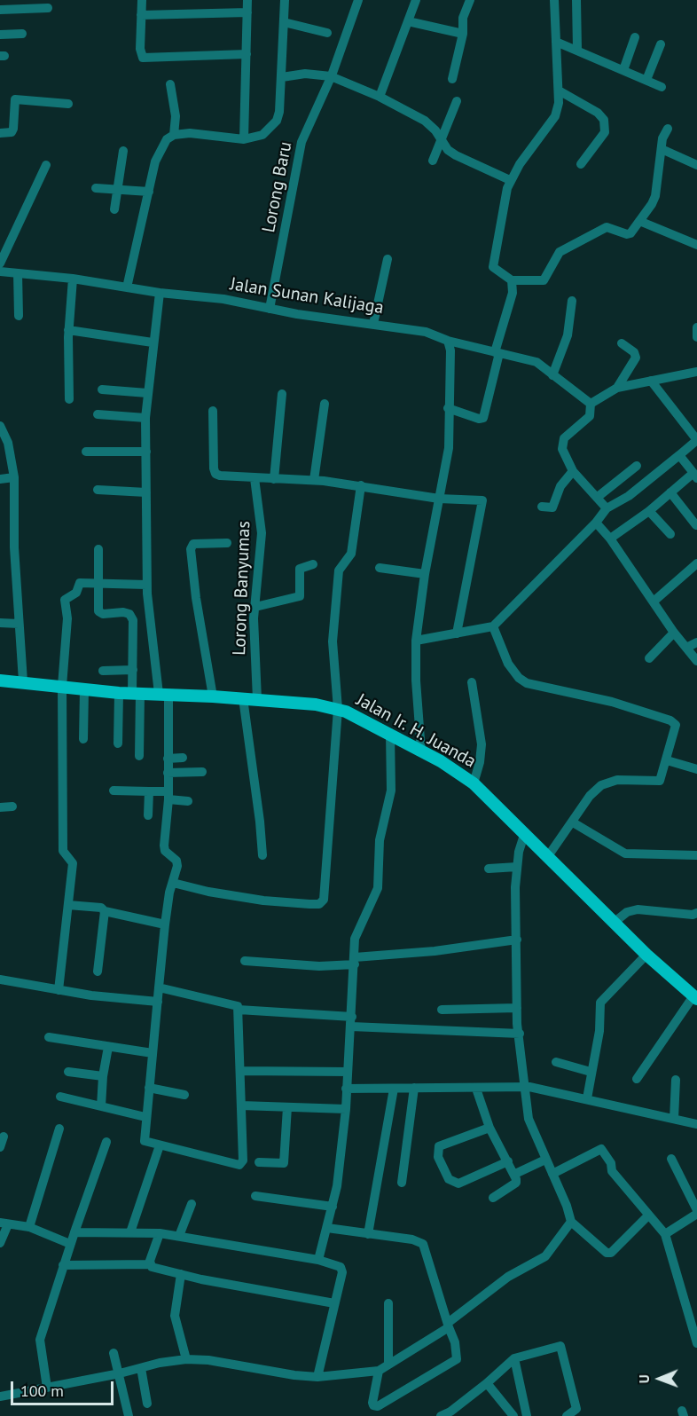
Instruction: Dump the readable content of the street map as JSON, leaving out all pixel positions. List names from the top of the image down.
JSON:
{
  "streets": {
    "main road": ["Jalan Ir. H. Juanda"],
    "street": ["Lorong Baru", "Jalan Sunan Kalijaga", "Lorong Banyumas"]
  },
  "crossings": [
    ["Lorong Baru", "Jalan Sunan Kalijaga"],
    ["Lorong Banyumas", "Jalan Ir. H. Juanda"]
  ],
  "scale_bar": "100 m",
  "north": "left"
}
